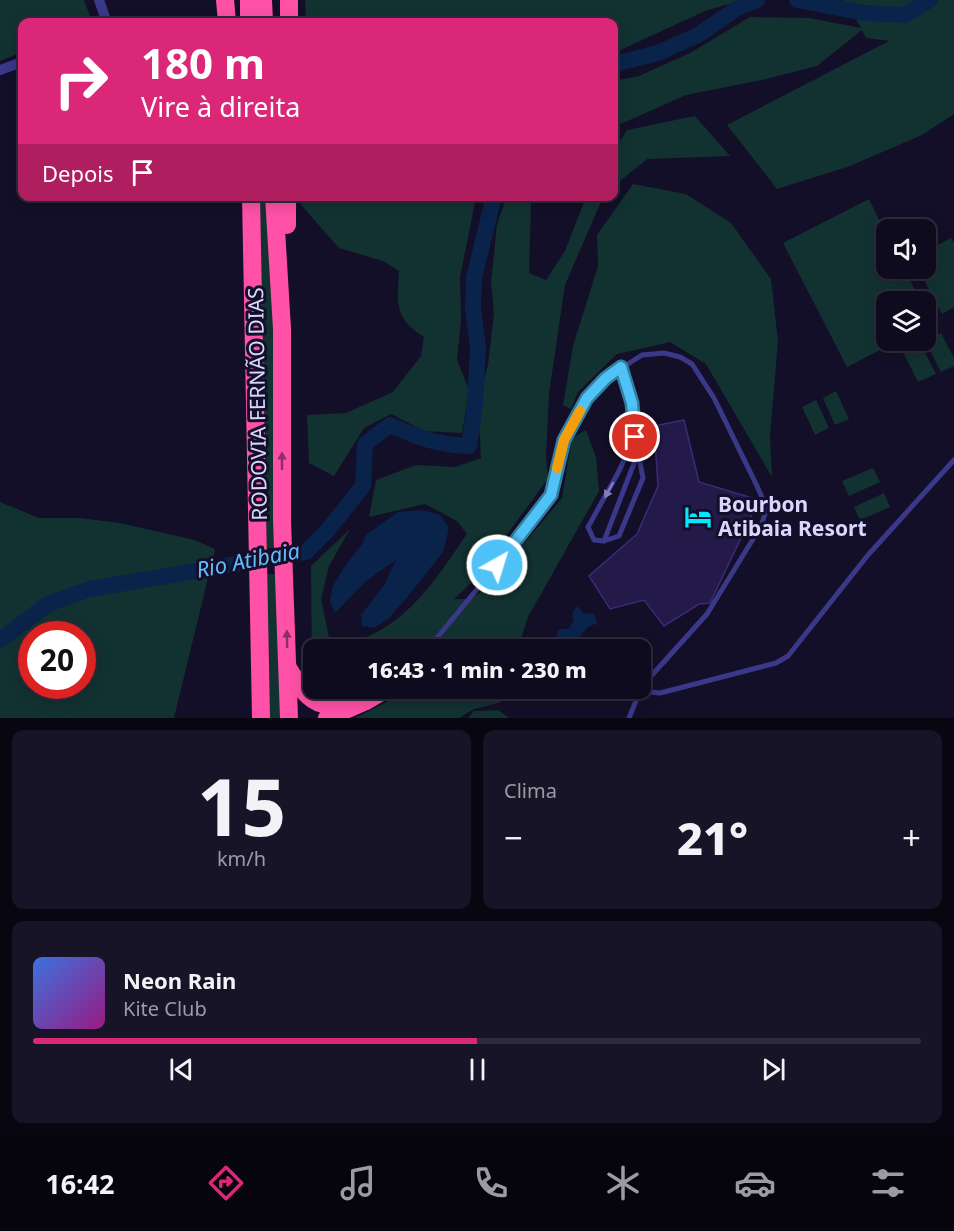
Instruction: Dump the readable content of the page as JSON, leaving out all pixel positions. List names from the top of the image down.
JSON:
{
  "streets": {
    "highway": ["RODOVIA FERNÃO DIAS"]
  },
  "water": ["Rio Atibaia"],
  "places": {
    "hotel": ["Bourbon Atibaia Resort"]
  },
  "page": {
    "turn": ["180 m", "Vire à direita"],
    "then": "Depois",
    "limit": "20",
    "trip": "16:43 · 1 min · 230 m",
    "tile": [
      ["15", "km/h"],
      "Clima"
    ],
    "heat": ["−", "21°", "+"],
    "song": ["Neon Rain", "Kite Club"],
    "tabs": "16:42"
  }
}
